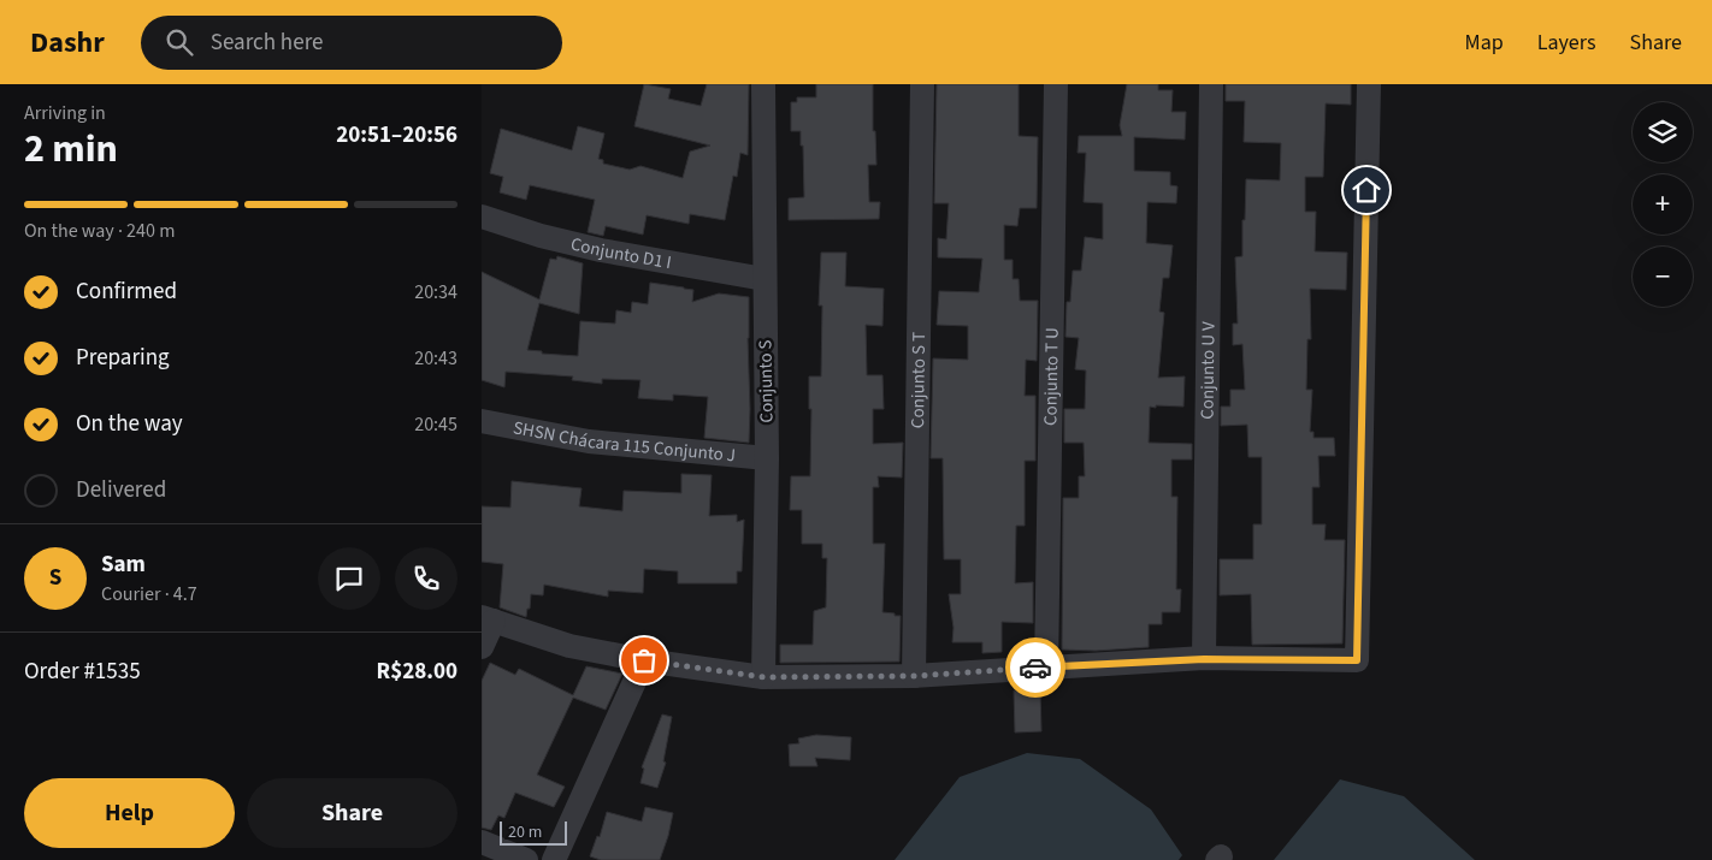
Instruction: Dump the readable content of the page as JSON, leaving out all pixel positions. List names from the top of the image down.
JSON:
{
  "streets": {
    "street": [
      "Conjunto D1 I",
      "Conjunto U V",
      "Conjunto T U",
      "Conjunto S T",
      "Conjunto S",
      "SHSN Chácara 115 Conjunto J"
    ]
  },
  "crossings": [
    ["Conjunto D1 I", "Conjunto S"],
    ["Conjunto S", "SHSN Chácara 115 Conjunto J"]
  ],
  "scale_bar": "20 m",
  "page": {
    "header": "Dashr",
    "search": "Search here",
    "nav": ["Map", "Layers", "Share"],
    "heading": ["2 min", "Arriving in", "20:51–20:56"],
    "panel": [
      "Sam",
      "Courier · 4.7",
      "Order #1535",
      "R$28.00"
    ],
    "map_buttons": ["+", "−"],
    "bar": "On the way · 240 m",
    "list": [
      ["Confirmed", "20:34"],
      ["Preparing", "20:43"],
      ["On the way", "20:45"],
      "Delivered"
    ],
    "round": "S",
    "buttons": ["Help", "Share"],
    "scale": "20 m"
  }
}
